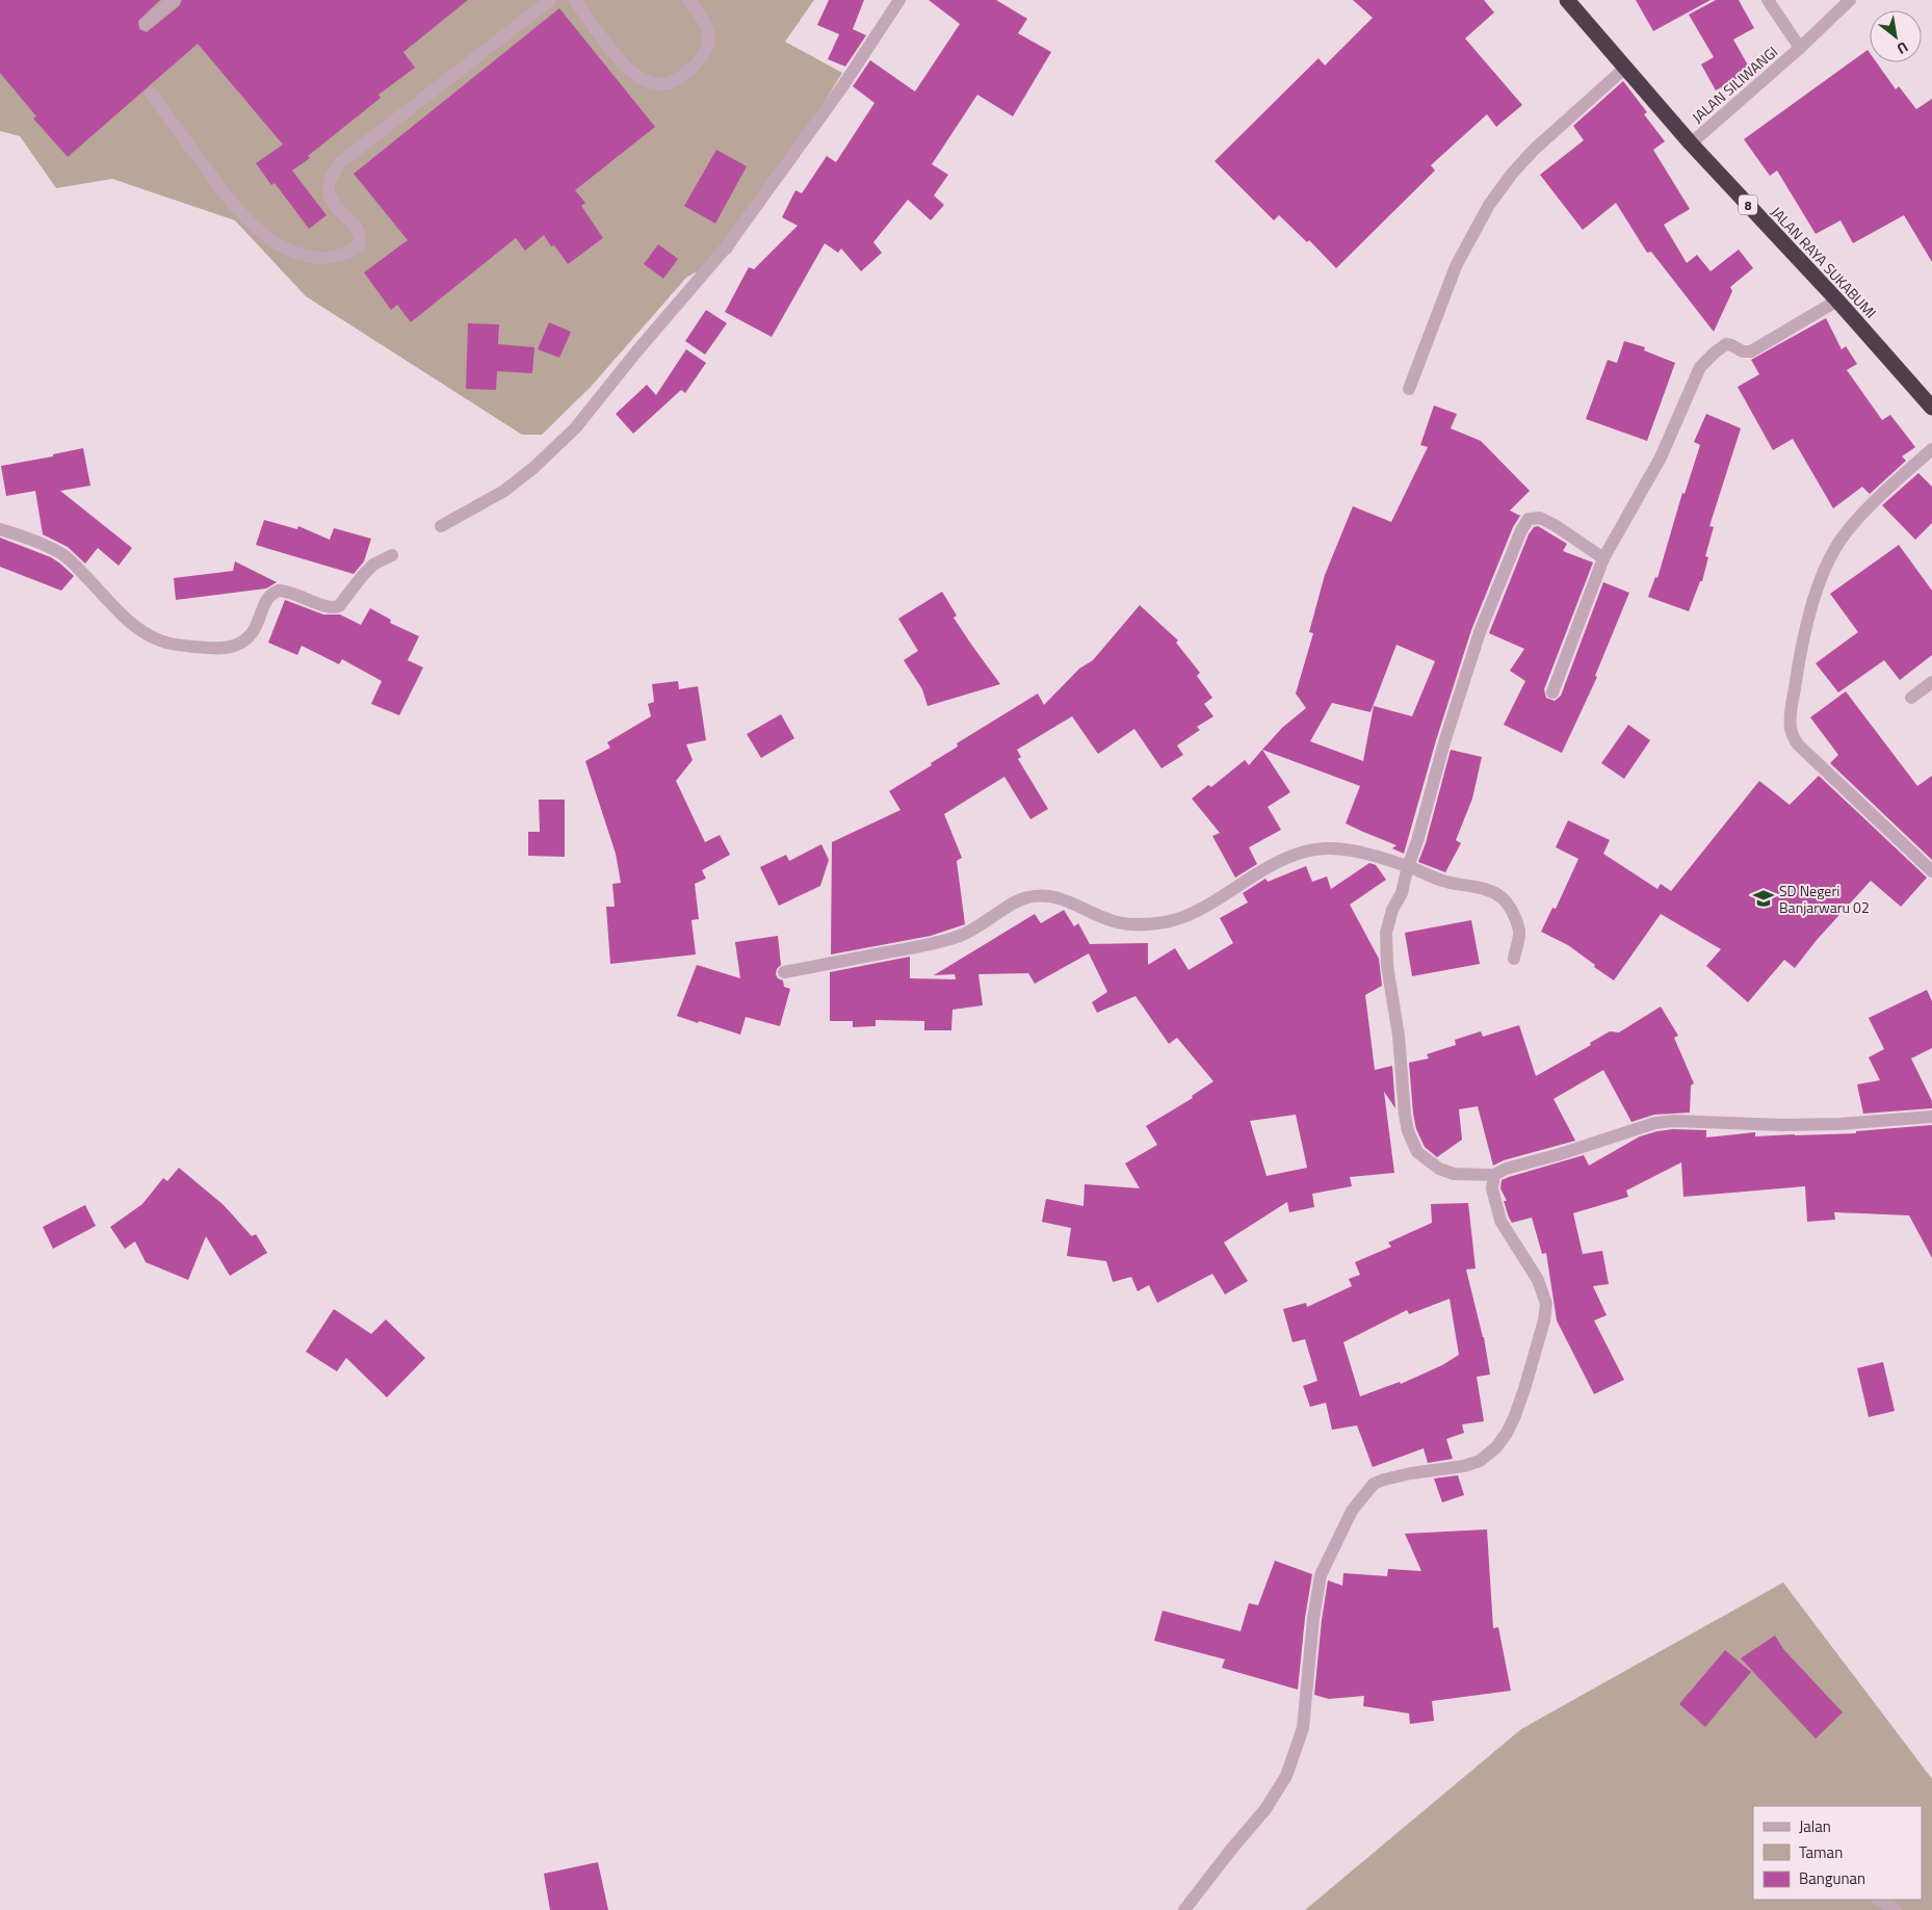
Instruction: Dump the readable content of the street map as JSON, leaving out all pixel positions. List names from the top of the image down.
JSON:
{
  "streets": {
    "highway": ["8", "JALAN RAYA SUKABUMI"],
    "street": ["JALAN SILIWANGI"]
  },
  "crossings": [
    ["JALAN SILIWANGI", "JALAN RAYA SUKABUMI"]
  ],
  "places": {
    "school or university": ["SD Negeri Banjarwaru 02"]
  },
  "legend": ["Jalan", "Taman", "Bangunan"],
  "north": "bottom right"
}
